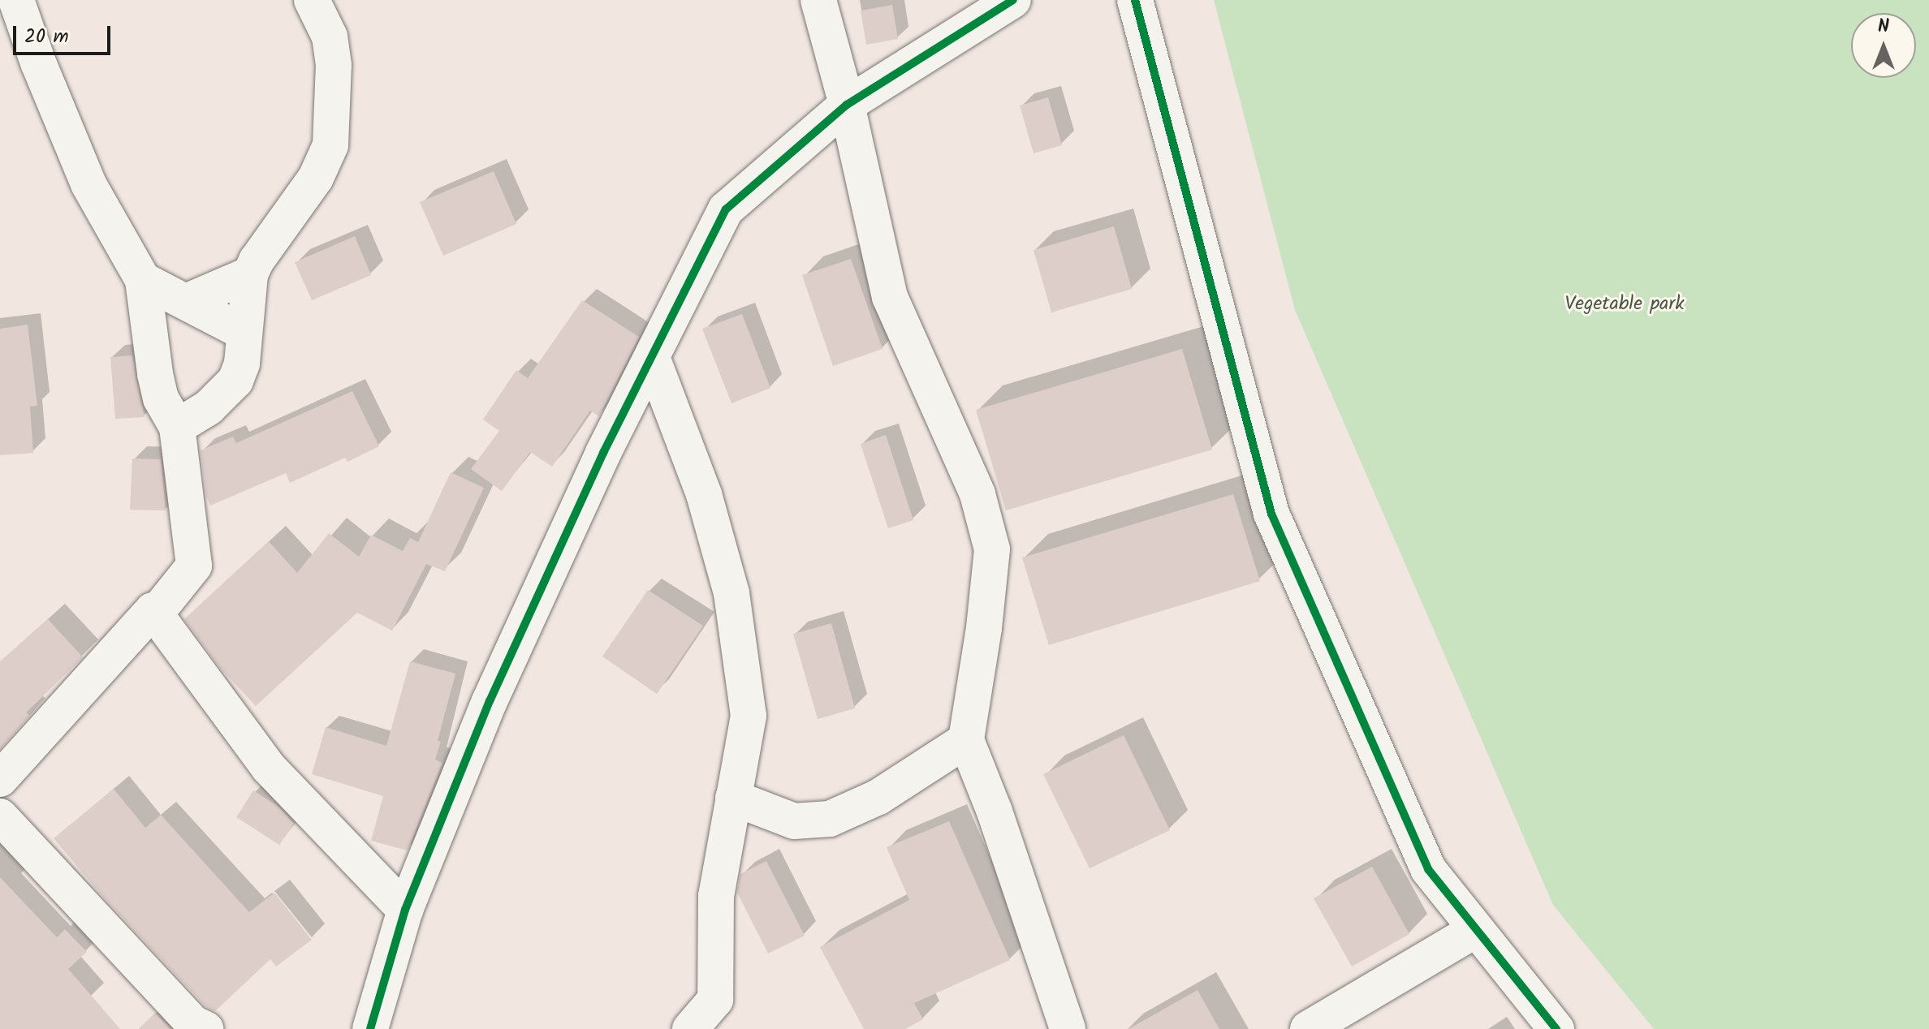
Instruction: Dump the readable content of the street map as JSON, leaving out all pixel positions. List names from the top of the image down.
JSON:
{
  "parks": ["Vegetable park"],
  "scale_bar": "20 m",
  "north": "top"
}
